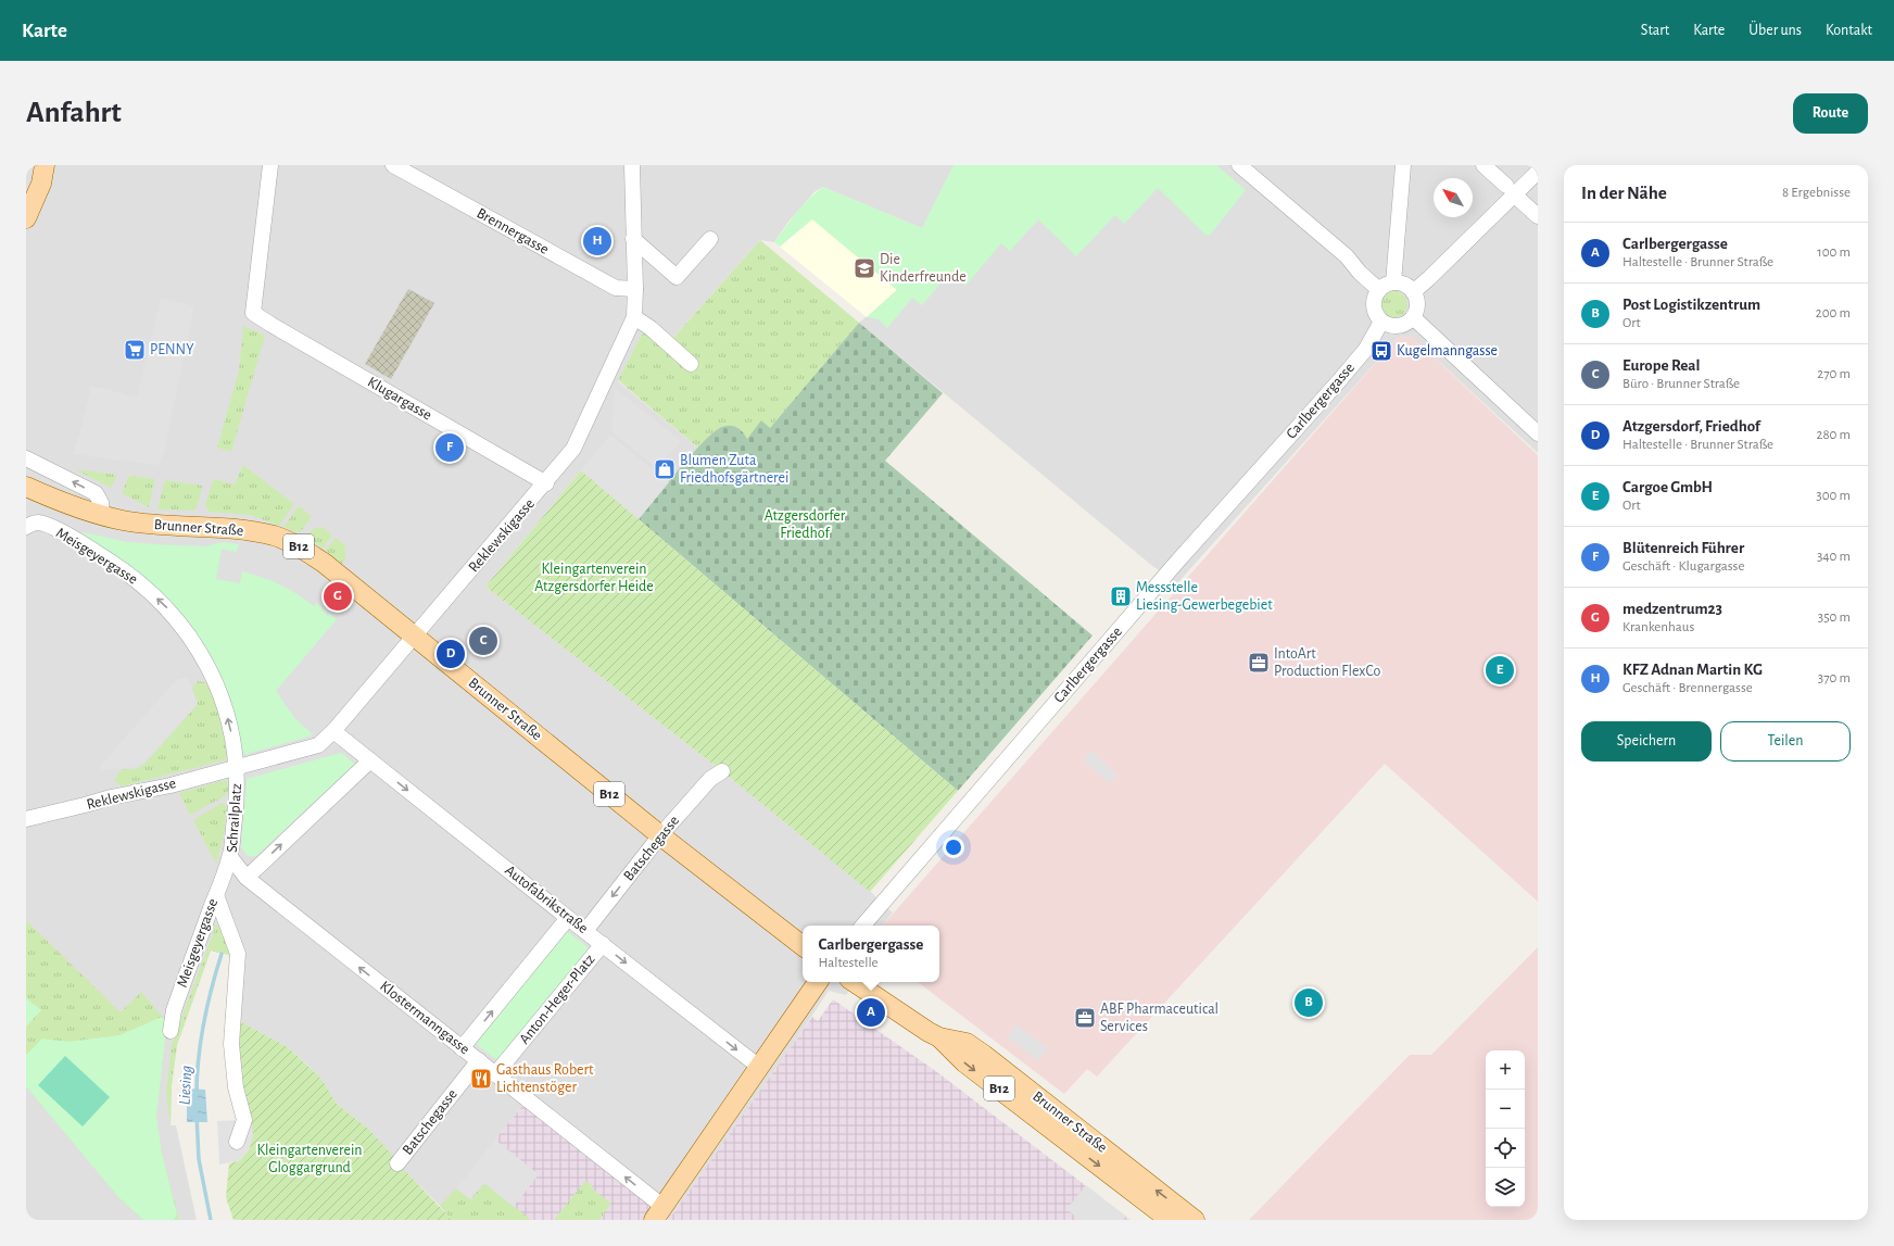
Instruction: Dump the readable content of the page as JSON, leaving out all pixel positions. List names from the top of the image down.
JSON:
{
  "streets": {
    "main road": ["Brunner Straße", "B12"],
    "street": [
      "Brennergasse",
      "Klugargasse",
      "Carlbergergasse",
      "Reklewskigasse",
      "Meisgeyergasse",
      "Schrailplatz",
      "Batschegasse",
      "Autofabrikstraße",
      "Anton-Heger-Platz",
      "Klostermanngasse"
    ]
  },
  "crossings": [
    ["Brennergasse", "Reklewskigasse"],
    ["Klugargasse", "Reklewskigasse"],
    ["Brunner Straße", "Reklewskigasse"],
    ["Brunner Straße", "Batschegasse"],
    ["Reklewskigasse", "Meisgeyergasse"],
    ["Reklewskigasse", "Schrailplatz"],
    ["Reklewskigasse", "Autofabrikstraße"],
    ["Meisgeyergasse", "Schrailplatz"],
    ["Schrailplatz", "Autofabrikstraße"],
    ["Schrailplatz", "Klostermanngasse"],
    ["Batschegasse", "Autofabrikstraße"],
    ["Batschegasse", "Klostermanngasse"],
    ["Autofabrikstraße", "Anton-Heger-Platz"],
    ["Anton-Heger-Platz", "Klostermanngasse"]
  ],
  "one_way": [
    "Meisgeyergasse",
    "Schrailplatz",
    "Batschegasse",
    "Autofabrikstraße",
    "Klostermanngasse"
  ],
  "water": ["Liesing"],
  "parks": ["Atzgersdorfer Friedhof", "Kleingartenverein Atzgersdorfer Heide", "Kleingartenverein Gloggargrund"],
  "places": {
    "school or university": ["Die Kinderfreunde"],
    "supermarket": ["PENNY"],
    "bus stop": ["Kugelmanngasse"],
    "shop": ["Blumen Zuta Friedhofsgärtnerei"],
    "building": ["Messstelle Liesing-Gewerbegebiet"],
    "office": ["IntoArt Production FlexCo", "ABF Pharmaceutical Services"],
    "restaurant": ["Gasthaus Robert Lichtenstöger"]
  },
  "north": "top left",
  "page": {
    "header": "Karte",
    "nav": [
      "Start",
      "Karte",
      "Über uns",
      "Kontakt"
    ],
    "buttons": [
      "Route",
      ["Speichern", "Teilen"]
    ],
    "title": "Anfahrt",
    "heading": ["In der Nähe", "8 Ergebnisse"],
    "list": [
      {
        "mark": "A",
        "name": "Carlbergergasse",
        "note": "Haltestelle · Brunner Straße",
        "value": "100 m"
      },
      {
        "mark": "B",
        "name": "Post Logistikzentrum",
        "note": "Ort",
        "value": "200 m"
      },
      {
        "mark": "C",
        "name": "Europe Real",
        "note": "Büro · Brunner Straße",
        "value": "270 m"
      },
      {
        "mark": "D",
        "name": "Atzgersdorf, Friedhof",
        "note": "Haltestelle · Brunner Straße",
        "value": "280 m"
      },
      {
        "mark": "E",
        "name": "Cargoe GmbH",
        "note": "Ort",
        "value": "300 m"
      },
      {
        "mark": "F",
        "name": "Blütenreich Führer",
        "note": "Geschäft · Klugargasse",
        "value": "340 m"
      },
      {
        "mark": "G",
        "name": "medzentrum23",
        "note": "Krankenhaus",
        "value": "350 m"
      },
      {
        "mark": "H",
        "name": "KFZ Adnan Martin KG",
        "note": "Geschäft · Brennergasse",
        "value": "370 m"
      }
    ],
    "pins": [
      "H",
      "F",
      "G",
      "C",
      "D",
      "E",
      "B",
      "A"
    ],
    "popup": ["Carlbergergasse", "Haltestelle"],
    "map_buttons": ["+", "−"]
  }
}
